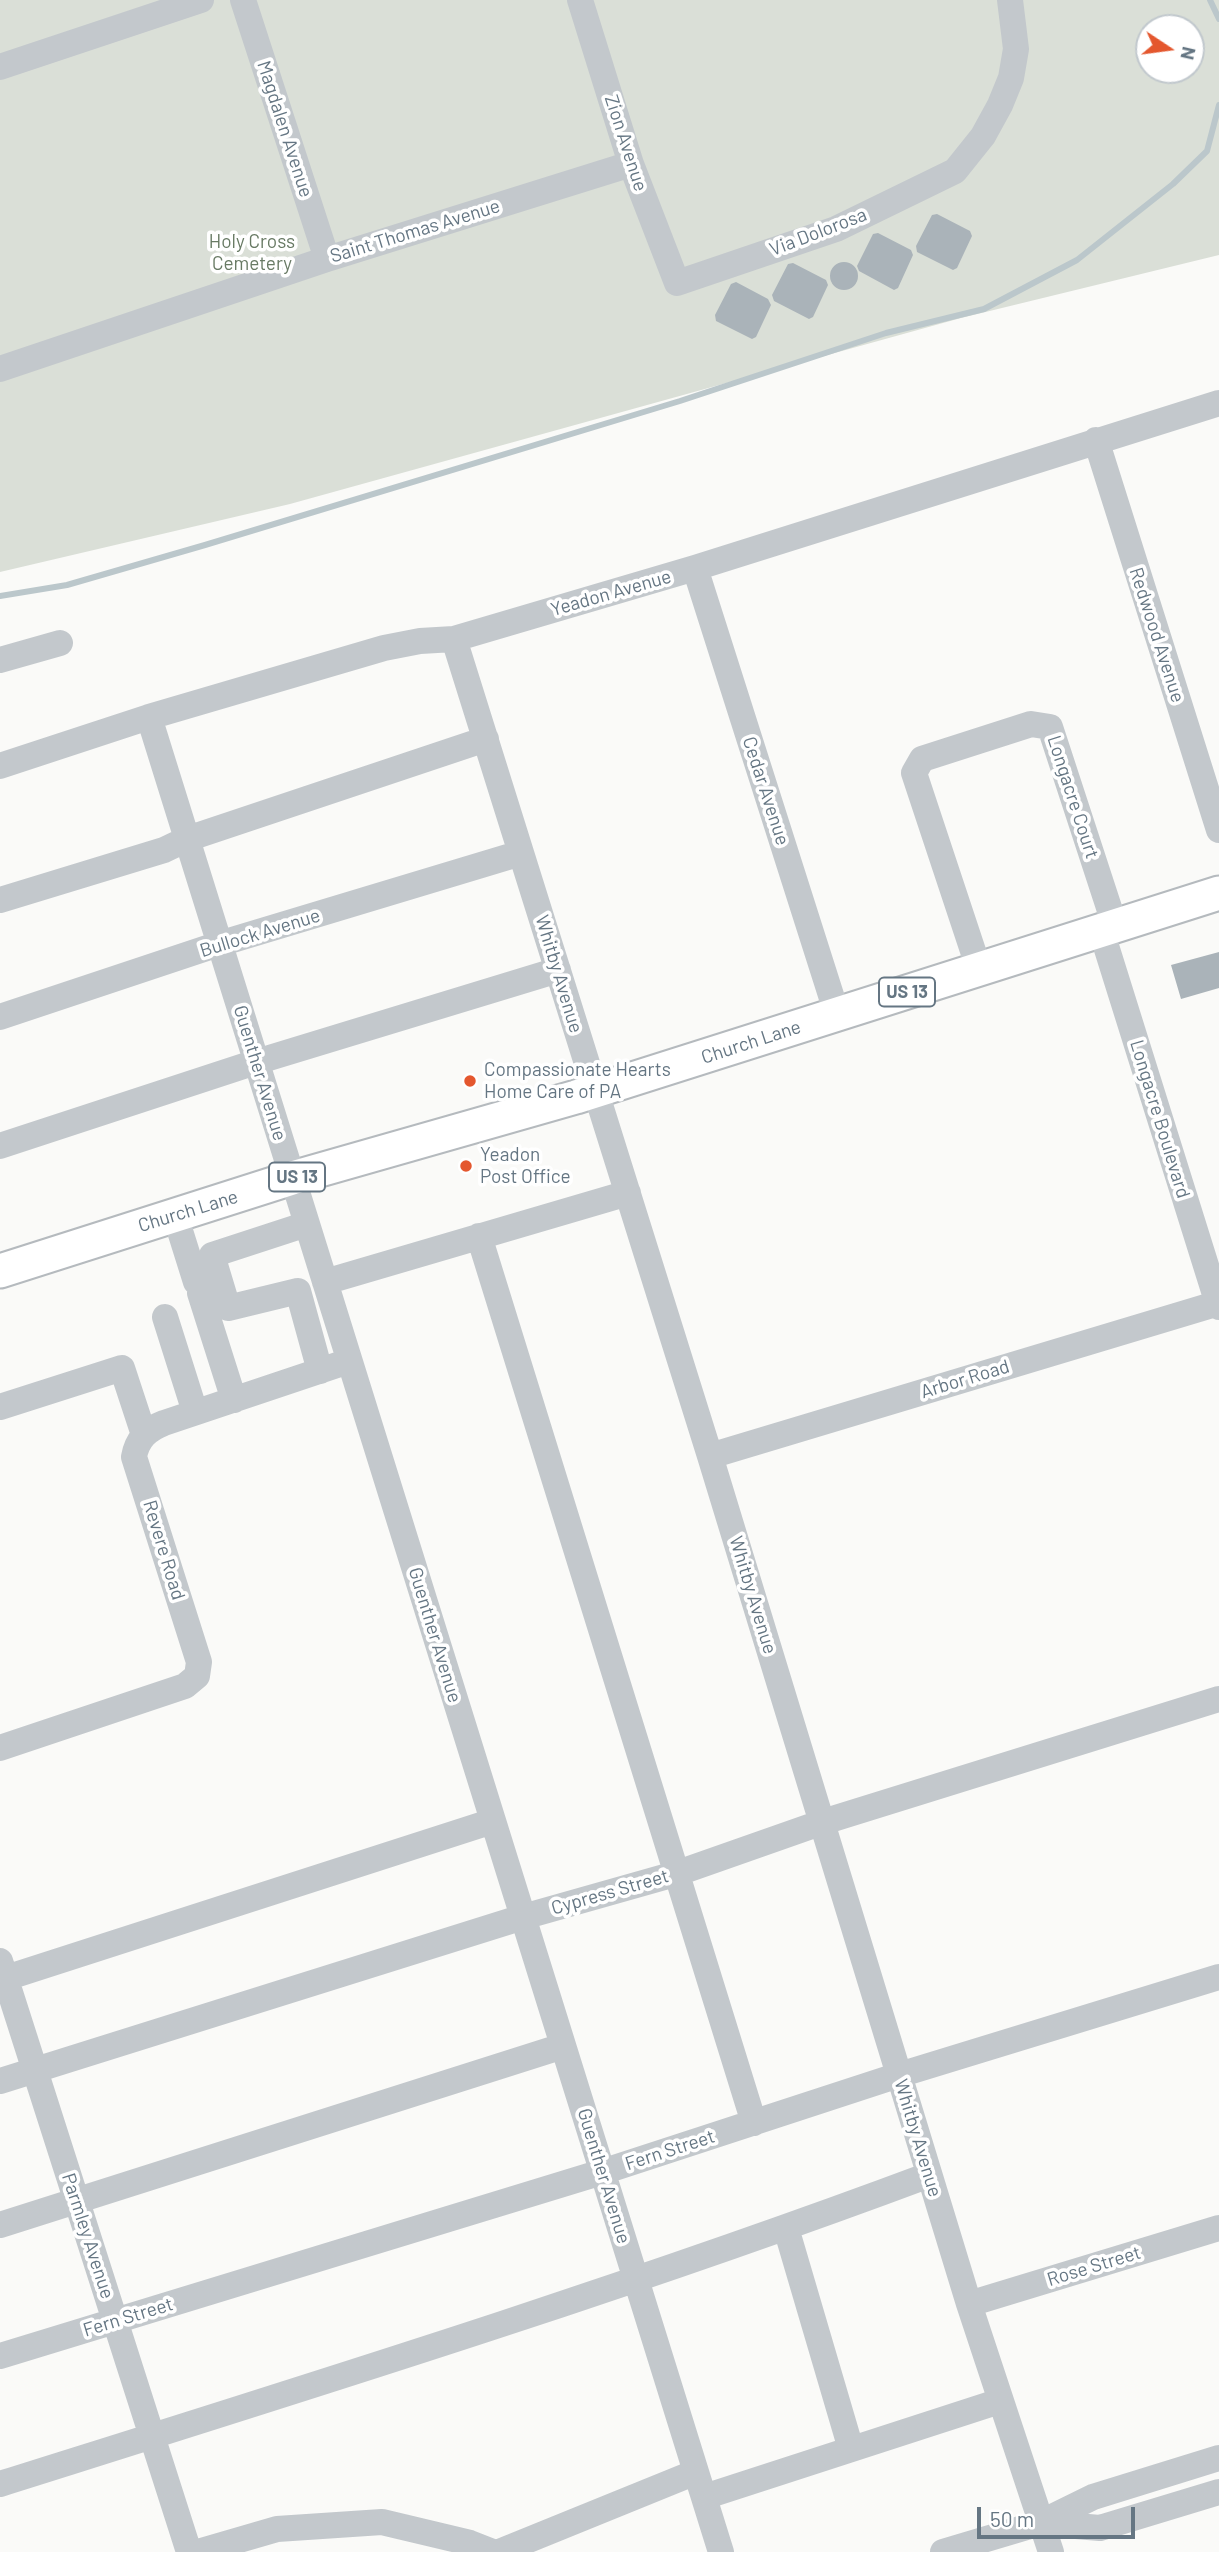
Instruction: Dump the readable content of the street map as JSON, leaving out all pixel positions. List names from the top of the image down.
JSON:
{
  "streets": {
    "main road": ["US 13", "Church Lane"],
    "street": [
      "Magdalen Avenue",
      "Zion Avenue",
      "Saint Thomas Avenue",
      "Via Dolorosa",
      "Yeadon Avenue",
      "Redwood Avenue",
      "Cedar Avenue",
      "Longacre Court",
      "Bullock Avenue",
      "Whitby Avenue",
      "Guenther Avenue",
      "Longacre Boulevard",
      "Arbor Road",
      "Revere Road",
      "Cypress Street",
      "Fern Street",
      "Parmley Avenue",
      "Rose Street"
    ]
  },
  "crossings": [
    ["Magdalen Avenue", "Saint Thomas Avenue"],
    ["Zion Avenue", "Saint Thomas Avenue"],
    ["Zion Avenue", "Via Dolorosa"],
    ["Yeadon Avenue", "Redwood Avenue"],
    ["Yeadon Avenue", "Cedar Avenue"],
    ["Yeadon Avenue", "Whitby Avenue"],
    ["Yeadon Avenue", "Guenther Avenue"],
    ["Cedar Avenue", "Church Lane"],
    ["Longacre Court", "Church Lane"],
    ["Longacre Court", "Longacre Boulevard"],
    ["Bullock Avenue", "Whitby Avenue"],
    ["Bullock Avenue", "Guenther Avenue"],
    ["Whitby Avenue", "Church Lane"],
    ["Whitby Avenue", "Arbor Road"],
    ["Whitby Avenue", "Cypress Street"],
    ["Whitby Avenue", "Fern Street"],
    ["Whitby Avenue", "Rose Street"],
    ["Church Lane", "Guenther Avenue"],
    ["Church Lane", "Longacre Boulevard"],
    ["Guenther Avenue", "Cypress Street"],
    ["Guenther Avenue", "Fern Street"],
    ["Longacre Boulevard", "Arbor Road"],
    ["Cypress Street", "Parmley Avenue"],
    ["Fern Street", "Parmley Avenue"]
  ],
  "parks": ["Holy Cross Cemetery"],
  "places": ["Compassionate Hearts Home Care of PA", "Yeadon Post Office"],
  "scale_bar": "50 m",
  "north": "right"
}
